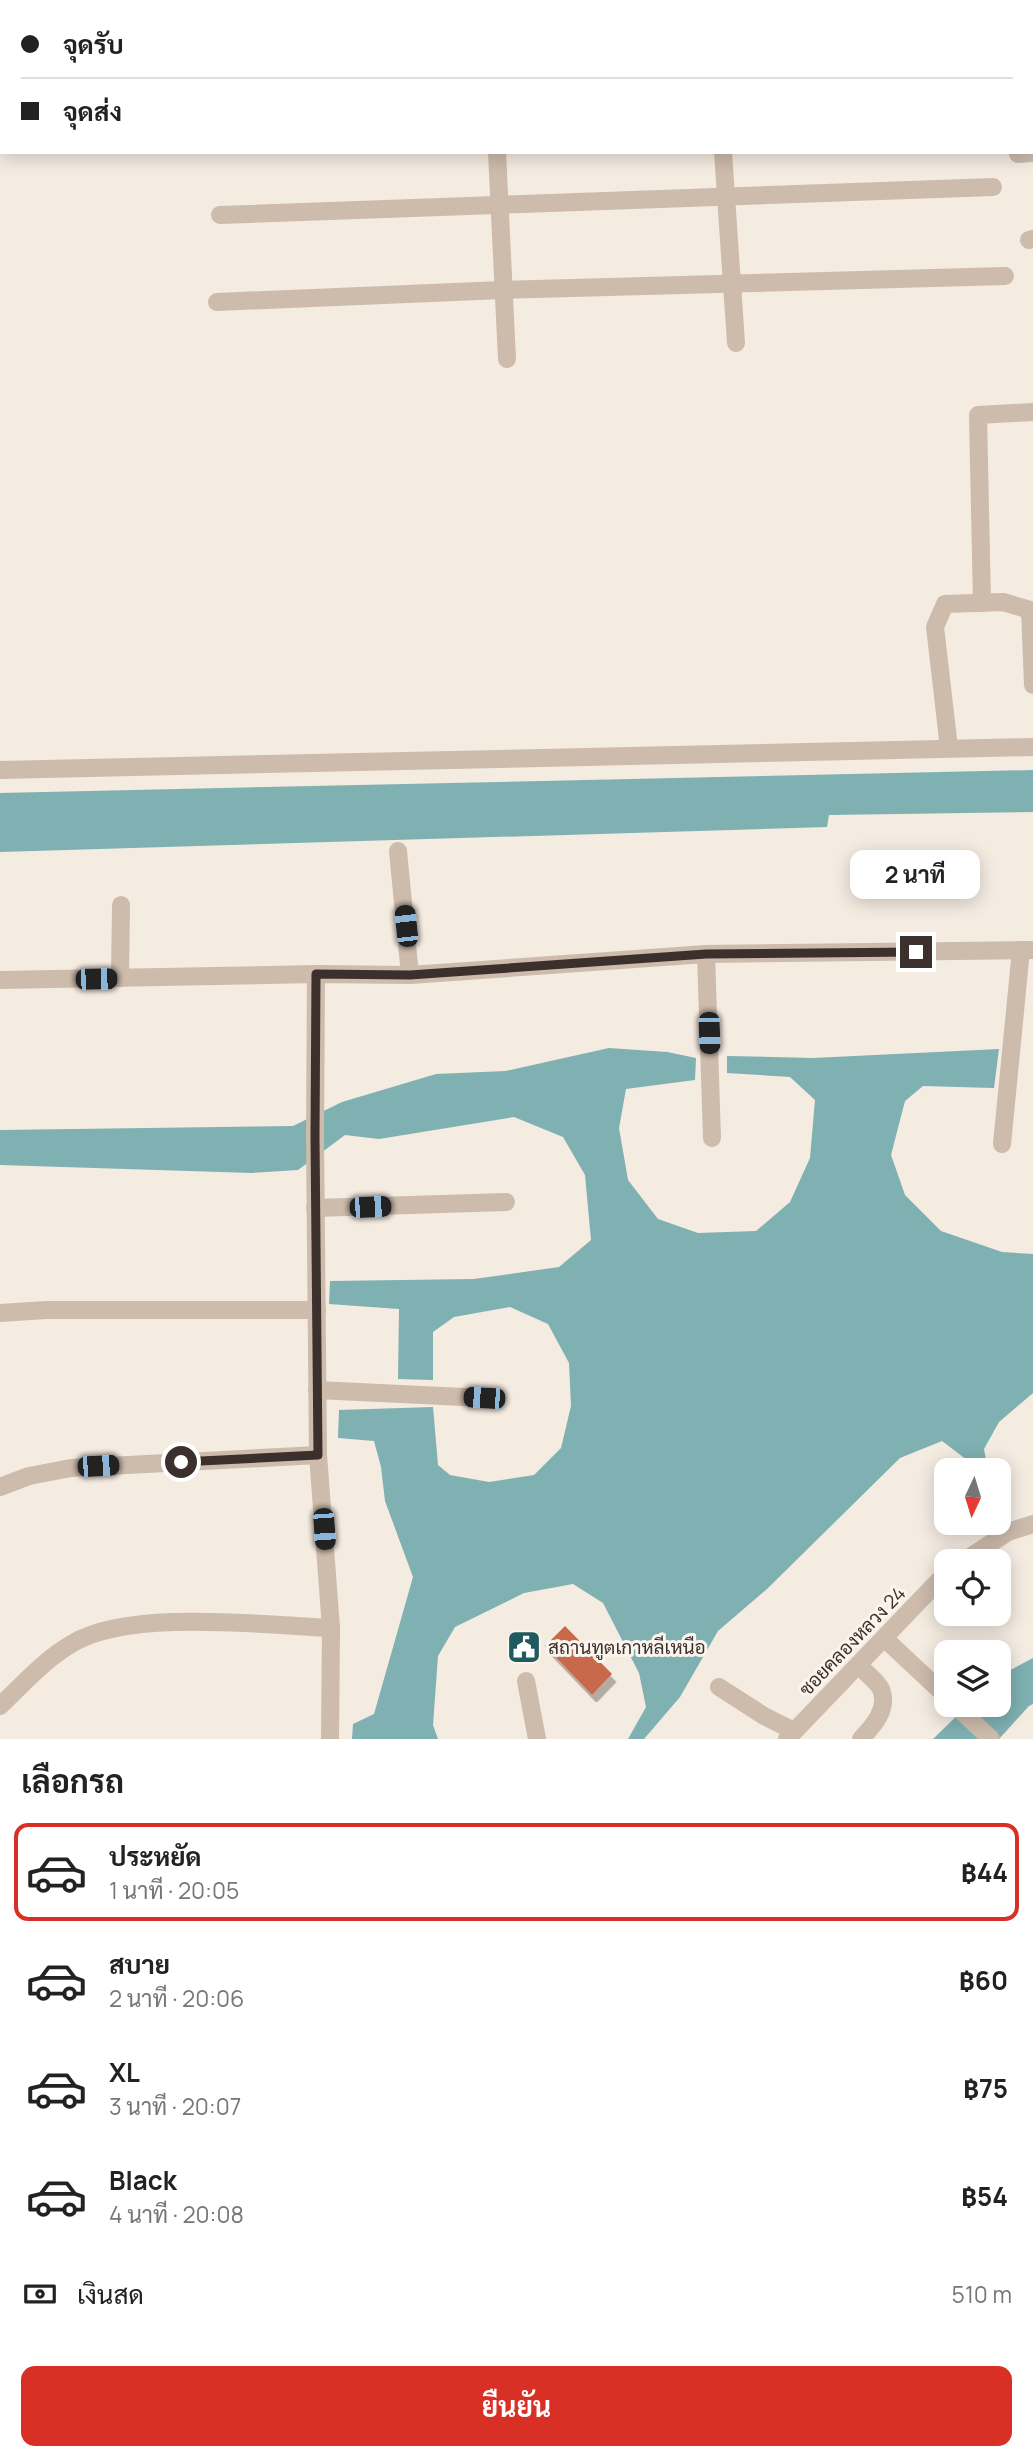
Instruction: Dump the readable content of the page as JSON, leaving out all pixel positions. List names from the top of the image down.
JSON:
{
  "streets": {
    "street": ["ซอยคลองหลวง 24"]
  },
  "places": {
    "public building": ["สถานทูตเกาหลีเหนือ"]
  },
  "north": "bottom",
  "page": {
    "banner": ["จุดรับ", "จุดส่ง"],
    "bubble": "2 นาที",
    "heading": "เลือกรถ",
    "list": [
      {
        "name": "ประหยัด",
        "note": "1 นาที · 20:05",
        "value": "฿44"
      },
      {
        "name": "สบาย",
        "note": "2 นาที · 20:06",
        "value": "฿60"
      },
      {
        "name": "XL",
        "note": "3 นาที · 20:07",
        "value": "฿75"
      },
      {
        "name": "Black",
        "note": "4 นาที · 20:08",
        "value": "฿54"
      }
    ],
    "pay": ["เงินสด", "510 m"],
    "buttons": "ยืนยัน"
  }
}
